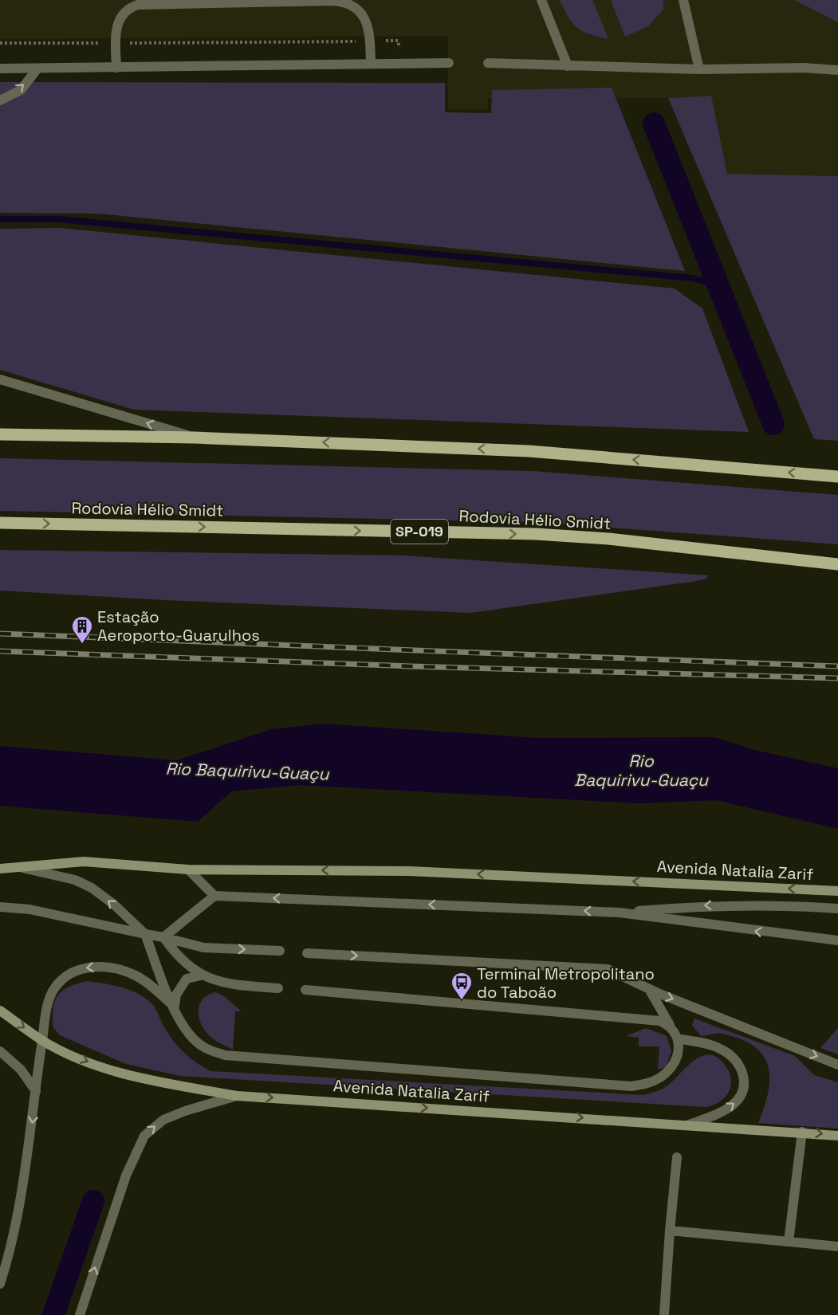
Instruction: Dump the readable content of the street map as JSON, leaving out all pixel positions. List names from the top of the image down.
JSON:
{
  "streets": {
    "main road": ["Rodovia Hélio Smidt", "SP-019", "Avenida Natalia Zarif"]
  },
  "water": ["Rio Baquirivu-Guaçu"],
  "places": {
    "building": ["Estação Aeroporto-Guarulhos"],
    "bus stop": ["Terminal Metropolitano do Taboão"]
  }
}
